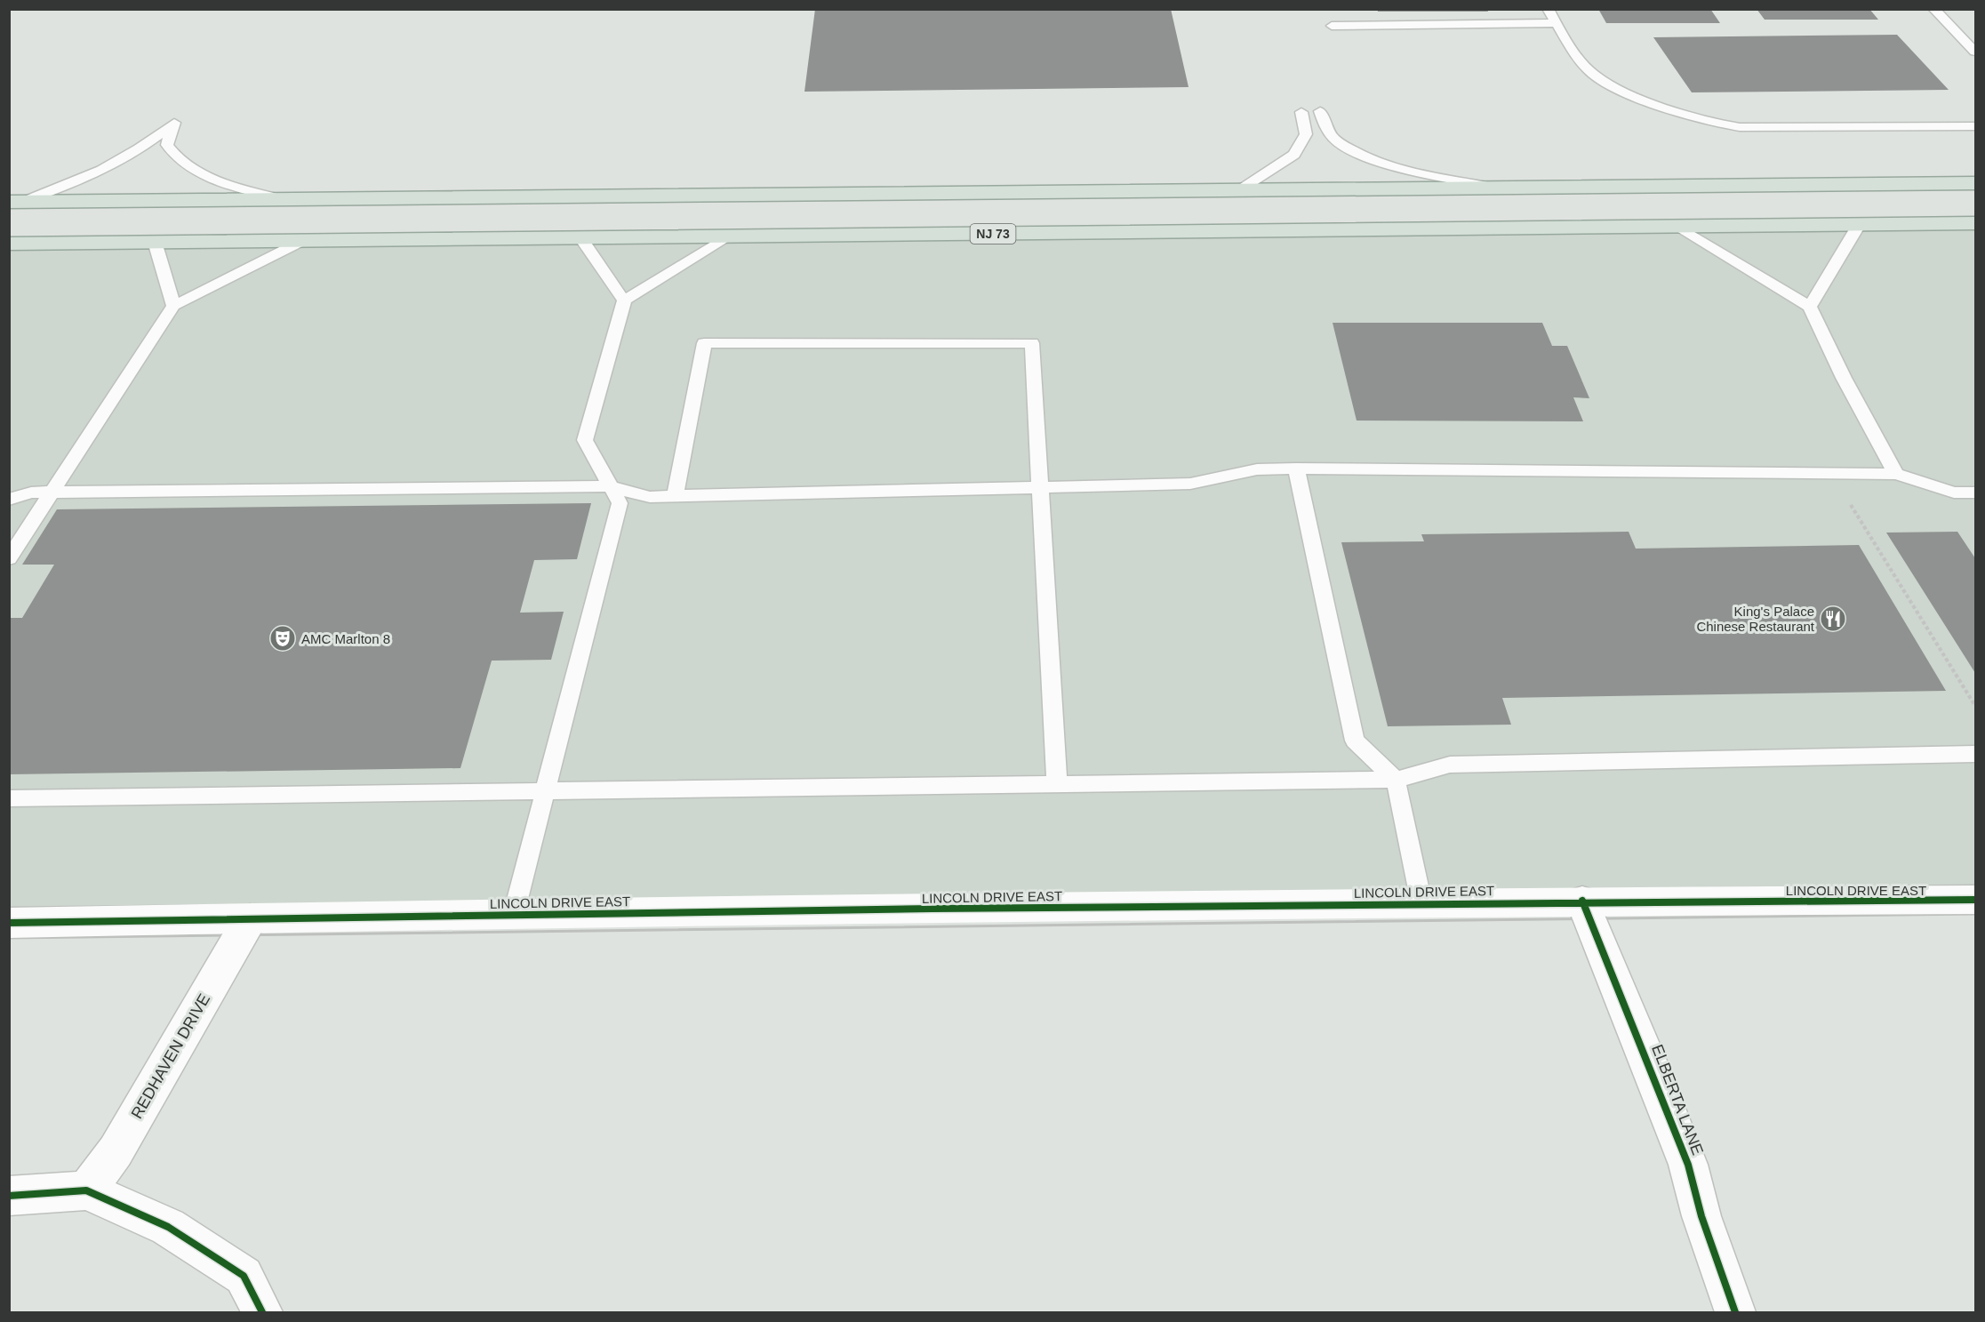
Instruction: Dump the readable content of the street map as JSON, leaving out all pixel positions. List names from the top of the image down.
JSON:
{
  "streets": {
    "highway": ["NJ 73"],
    "street": ["LINCOLN DRIVE EAST", "REDHAVEN DRIVE", "ELBERTA LANE"]
  },
  "crossings": [
    ["LINCOLN DRIVE EAST", "REDHAVEN DRIVE"],
    ["LINCOLN DRIVE EAST", "ELBERTA LANE"]
  ],
  "places": {
    "restaurant": ["King's Palace Chinese Restaurant"],
    "theatre": ["AMC Marlton 8"]
  }
}
